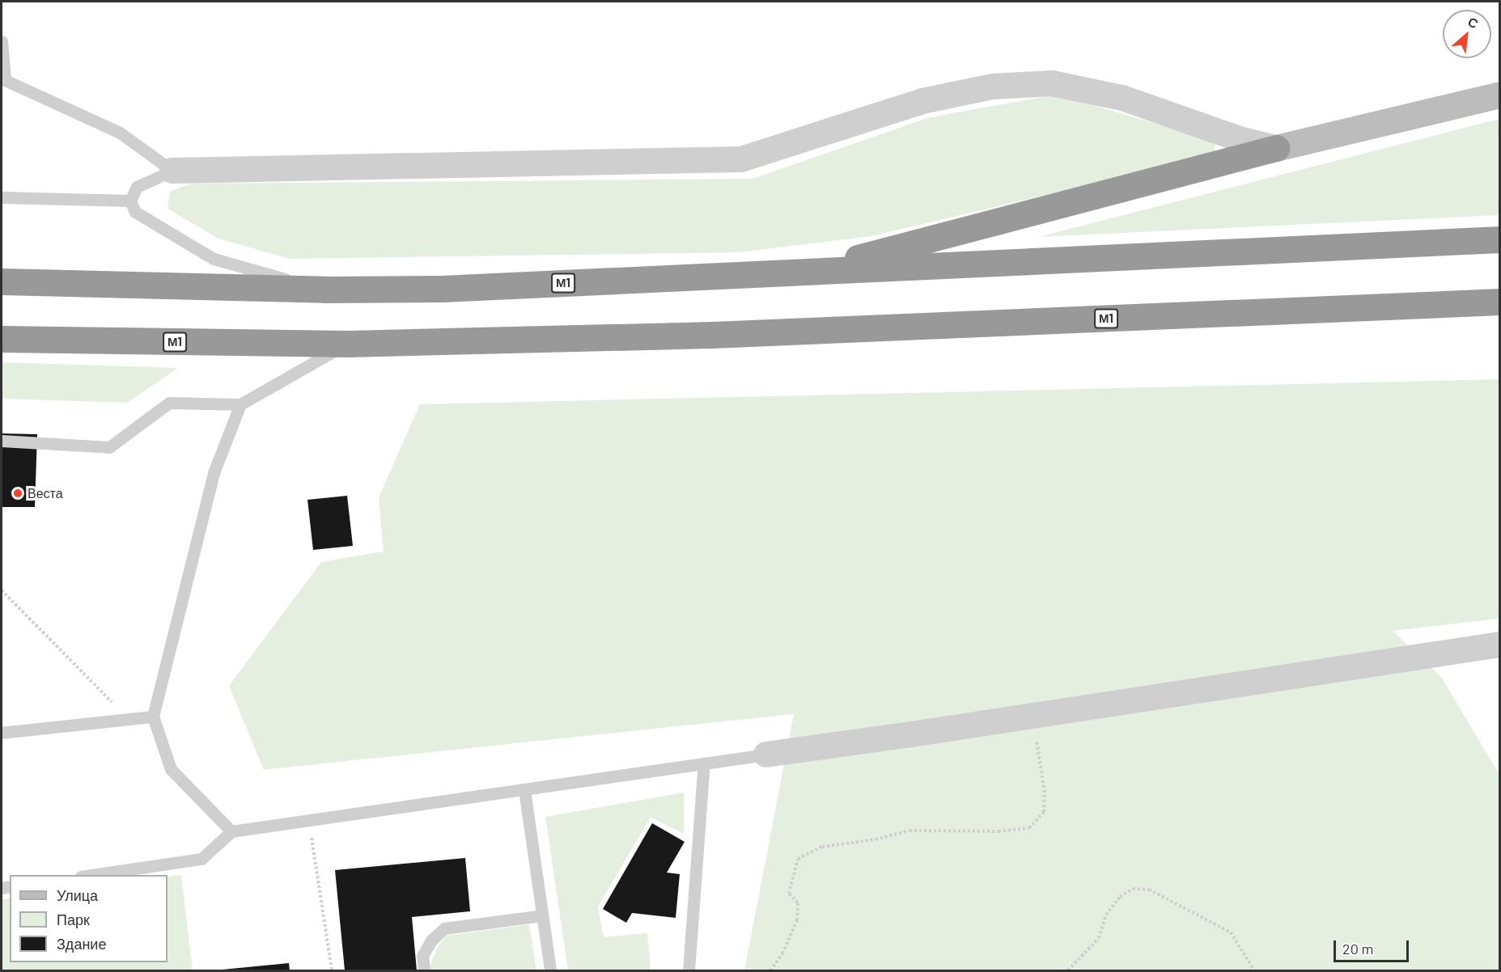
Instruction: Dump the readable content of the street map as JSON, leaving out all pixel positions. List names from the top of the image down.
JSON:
{
  "streets": {
    "highway": ["М1"]
  },
  "places": ["Веста"],
  "legend": ["Улица", "Парк", "Здание"],
  "scale_bar": "20 m",
  "north": "top right"
}
